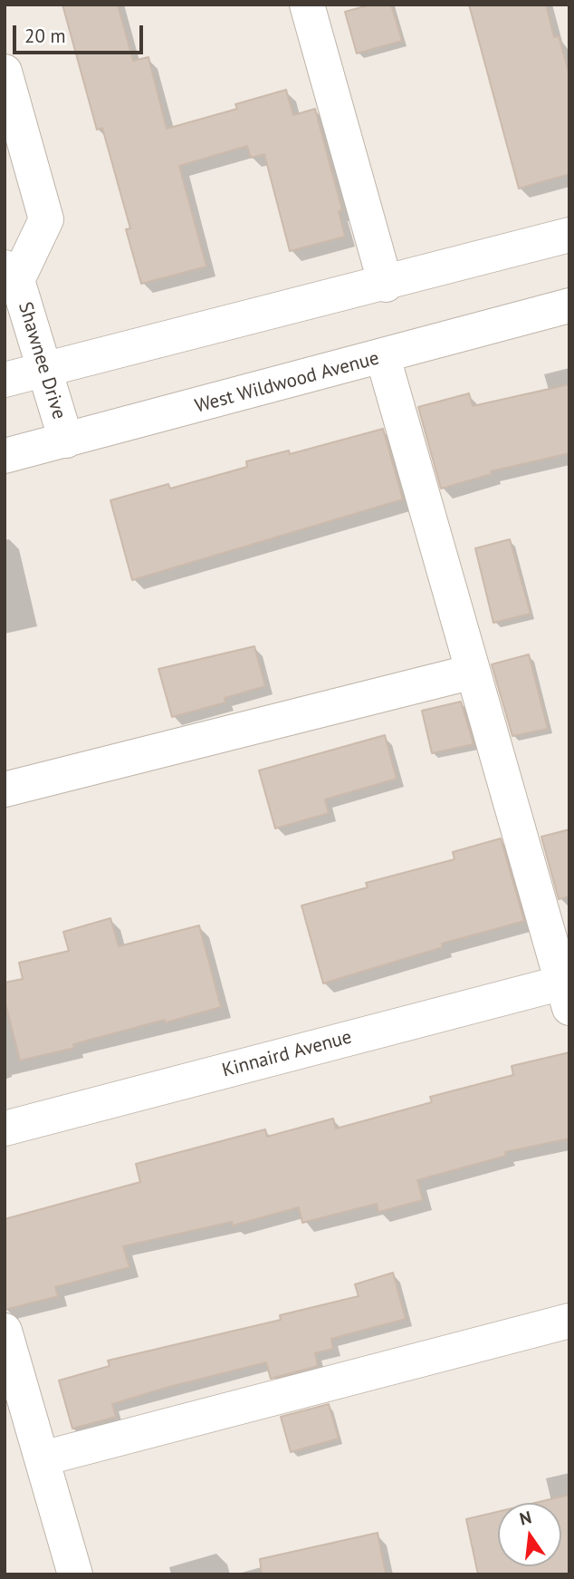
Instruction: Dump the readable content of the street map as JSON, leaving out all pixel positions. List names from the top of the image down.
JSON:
{
  "streets": {
    "street": ["Shawnee Drive", "West Wildwood Avenue", "Kinnaird Avenue"]
  },
  "crossings": [
    ["Shawnee Drive", "West Wildwood Avenue"]
  ],
  "scale_bar": "20 m",
  "north": "top"
}
